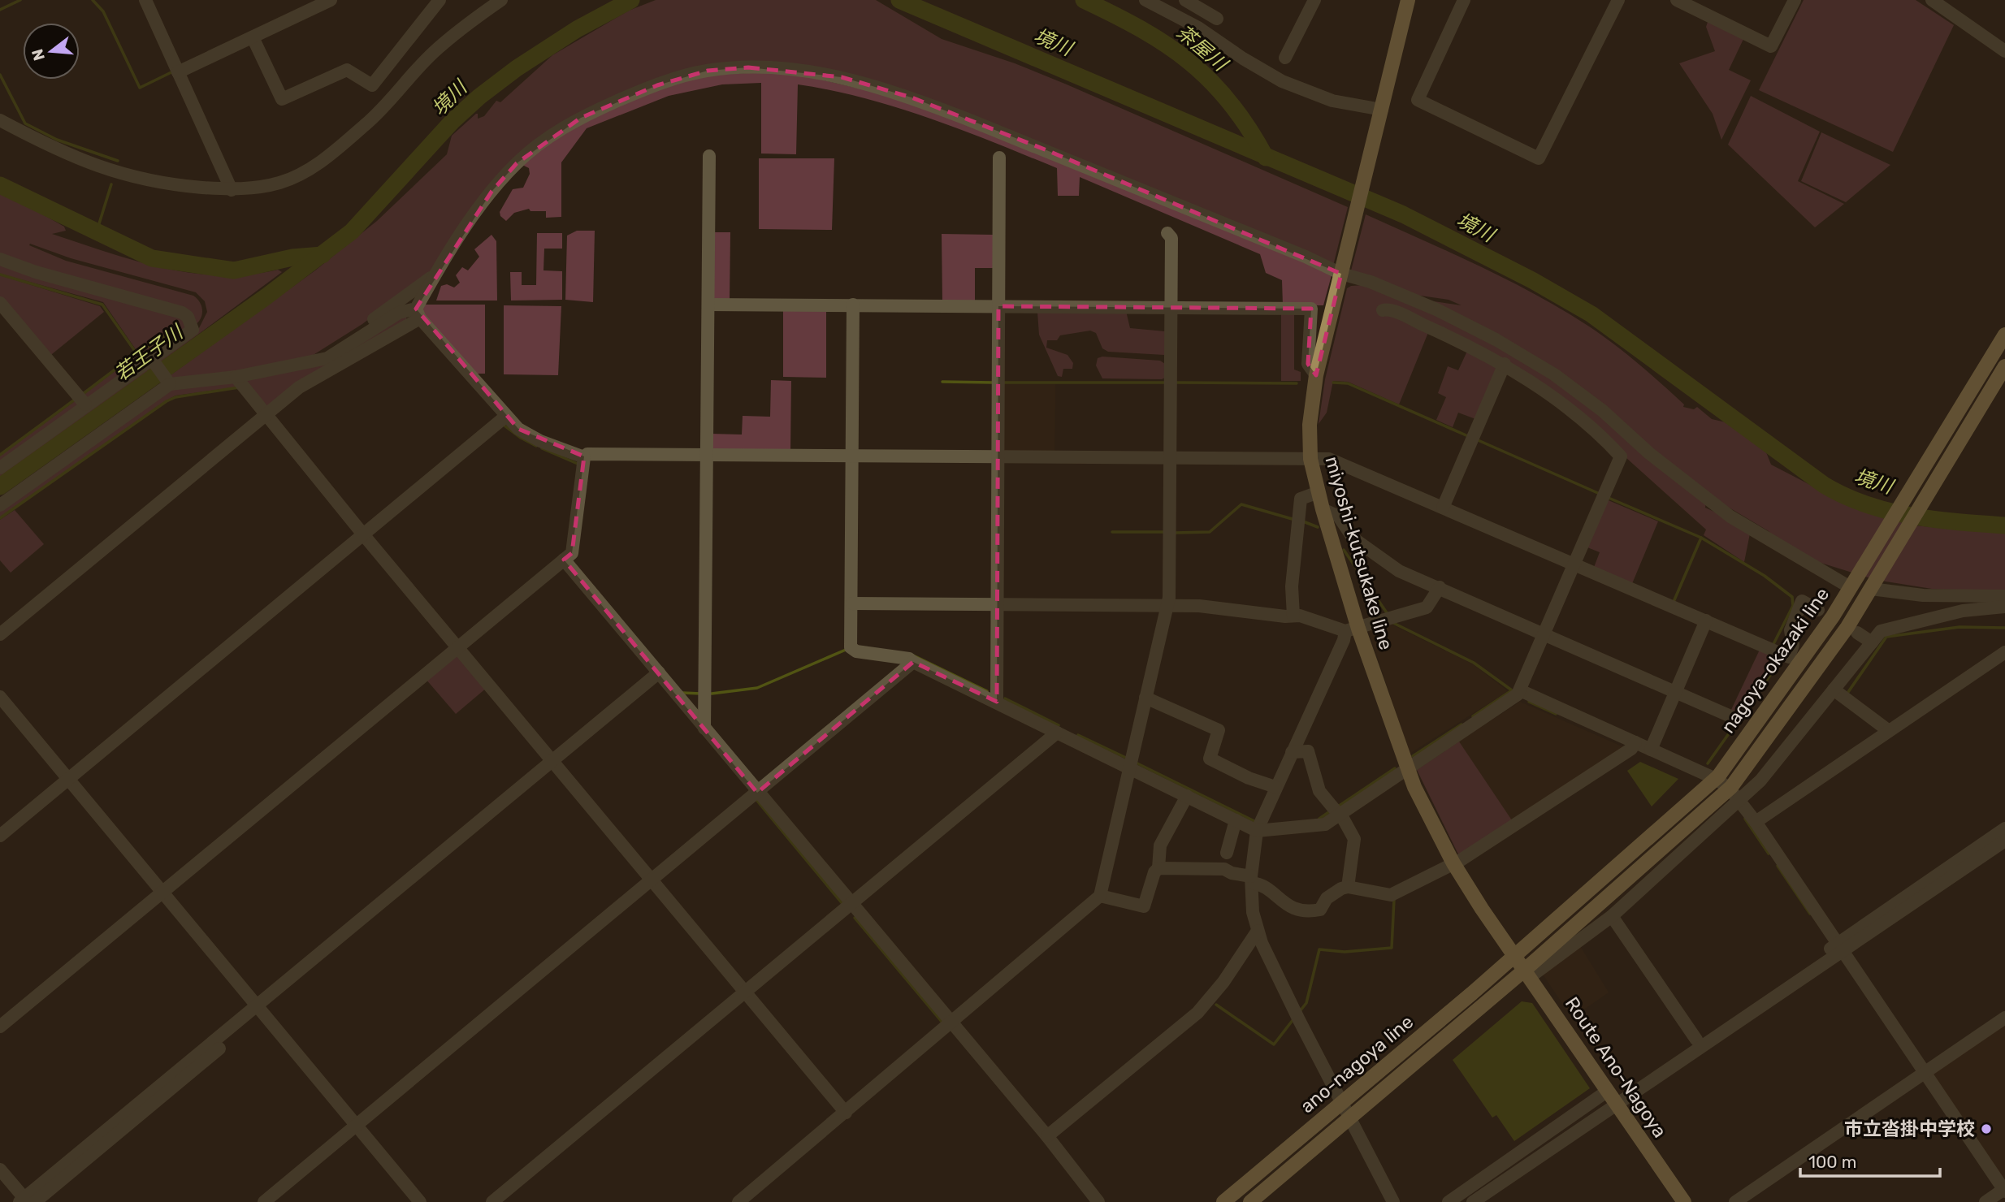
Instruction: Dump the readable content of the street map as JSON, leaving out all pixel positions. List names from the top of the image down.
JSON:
{
  "streets": {
    "main road": [
      "miyoshi-kutsukake line",
      "nagoya-okazaki line",
      "ano-nagoya line",
      "Route Ano-Nagoya"
    ]
  },
  "crossings": [
    ["miyoshi-kutsukake line", "nagoya-okazaki line"],
    ["miyoshi-kutsukake line", "ano-nagoya line"],
    ["miyoshi-kutsukake line", "Route Ano-Nagoya"],
    ["nagoya-okazaki line", "ano-nagoya line"],
    ["nagoya-okazaki line", "Route Ano-Nagoya"],
    ["ano-nagoya line", "Route Ano-Nagoya"]
  ],
  "water": ["境川", "茶屋川", "若王子川"],
  "places": ["市立沓掛中学校"],
  "scale_bar": "100 m",
  "north": "left"
}
